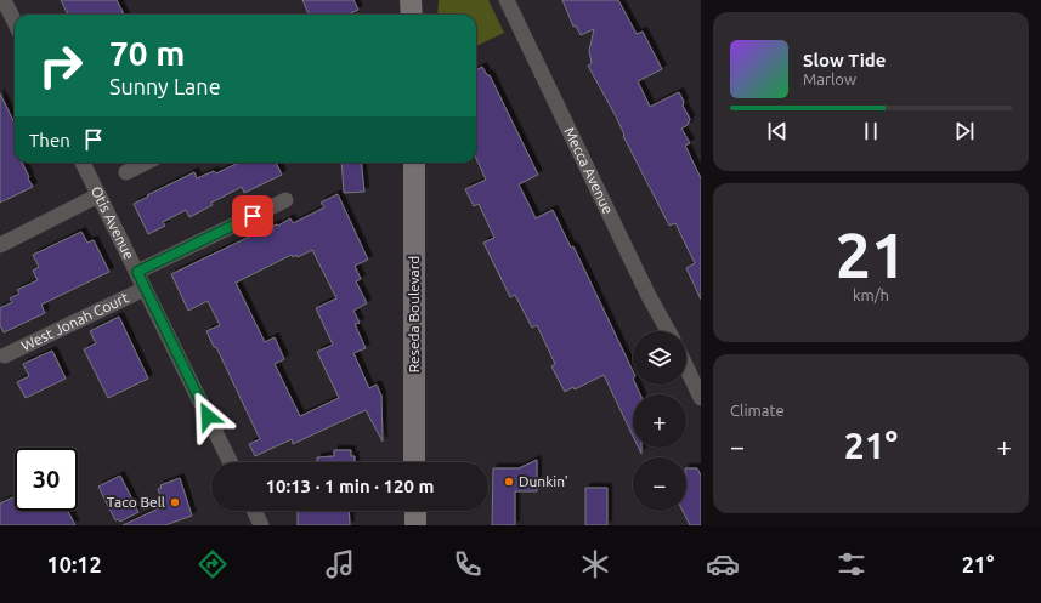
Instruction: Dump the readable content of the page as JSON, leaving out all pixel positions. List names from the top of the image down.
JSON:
{
  "streets": {
    "main road": ["Reseda Boulevard"],
    "street": ["Mecca Avenue", "Otis Avenue", "West Jonah Court"]
  },
  "crossings": [
    ["Otis Avenue", "West Jonah Court"]
  ],
  "places": ["Dunkin'", "Taco Bell"],
  "page": {
    "turn": ["70 m", "Sunny Lane"],
    "song": ["Slow Tide", "Marlow"],
    "then": "Then",
    "tile": [
      ["21", "km/h"],
      "Climate"
    ],
    "map_buttons": ["+", "−"],
    "heat": ["−", "21°", "+"],
    "limit": "30",
    "trip": "10:13 · 1 min · 120 m",
    "tabs": ["10:12", "21°"]
  }
}
